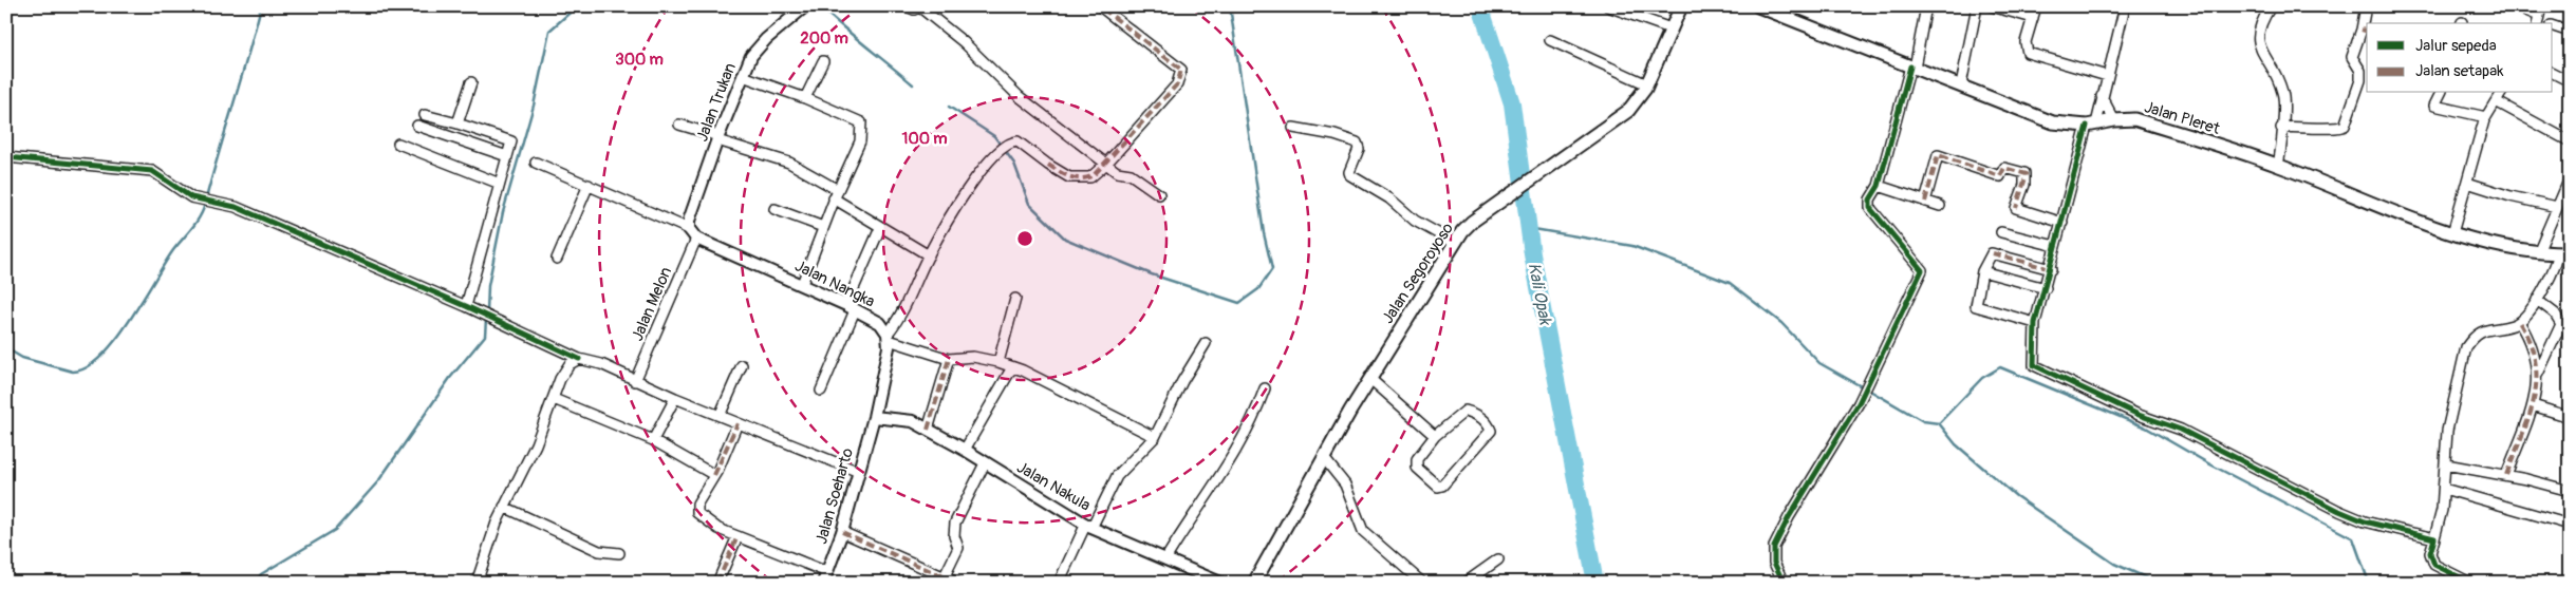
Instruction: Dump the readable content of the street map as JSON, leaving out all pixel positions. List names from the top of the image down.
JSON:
{
  "streets": {
    "main road": ["Jalan Pleret", "Jalan Segoroyoso"],
    "street": [
      "Jalan Trukan",
      "Jalan Nangka",
      "Jalan Melon",
      "Jalan Nakula",
      "Jalan Soeharto"
    ]
  },
  "crossings": [
    ["Jalan Trukan", "Jalan Nangka"],
    ["Jalan Trukan", "Jalan Melon"],
    ["Jalan Nangka", "Jalan Melon"],
    ["Jalan Nakula", "Jalan Soeharto"]
  ],
  "water": ["Kali Opak"],
  "legend": ["Jalur sepeda", "Jalan setapak"],
  "rings": ["200 m", "300 m", "100 m"]
}
